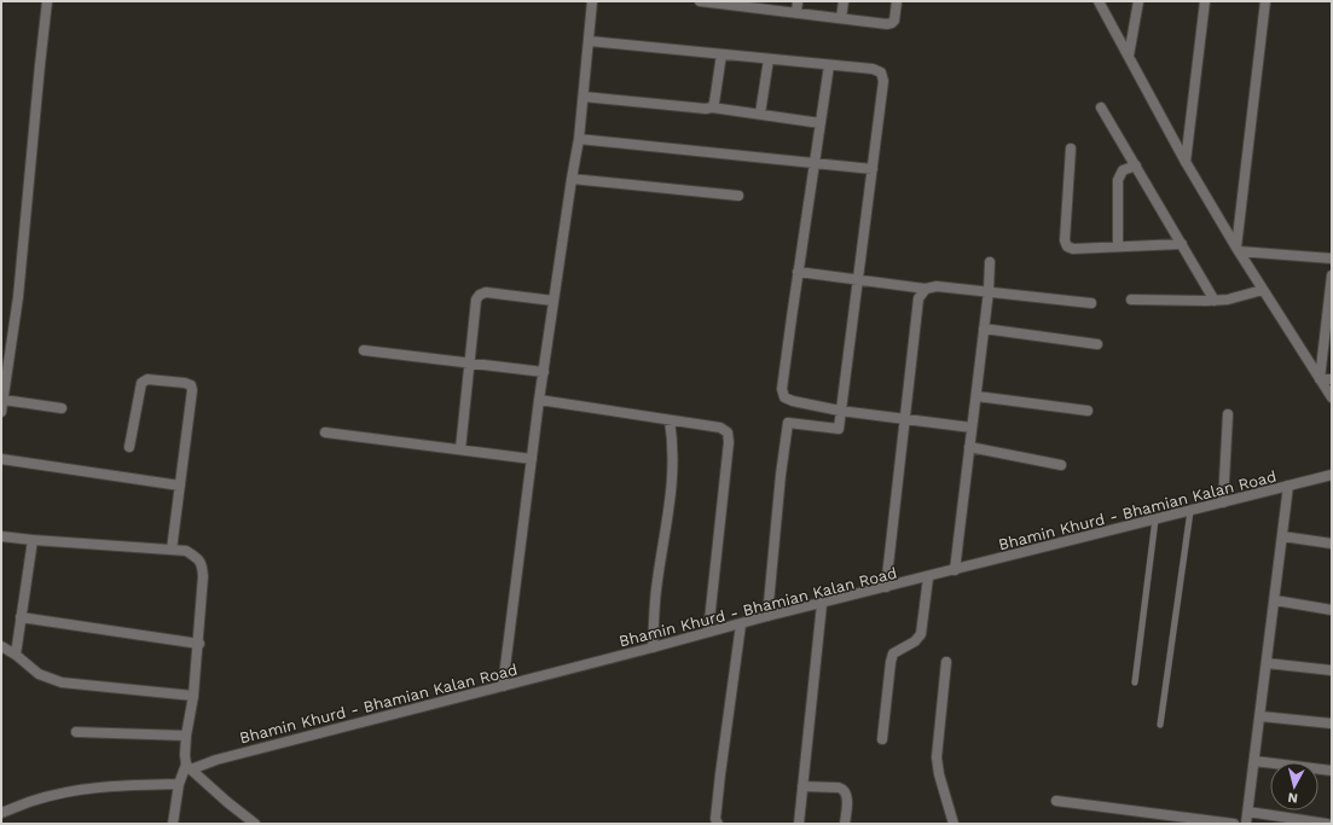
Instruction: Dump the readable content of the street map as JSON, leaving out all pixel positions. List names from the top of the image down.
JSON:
{
  "streets": {
    "street": ["Bhamin Khurd - Bhamian Kalan Road"]
  },
  "north": "bottom"
}
